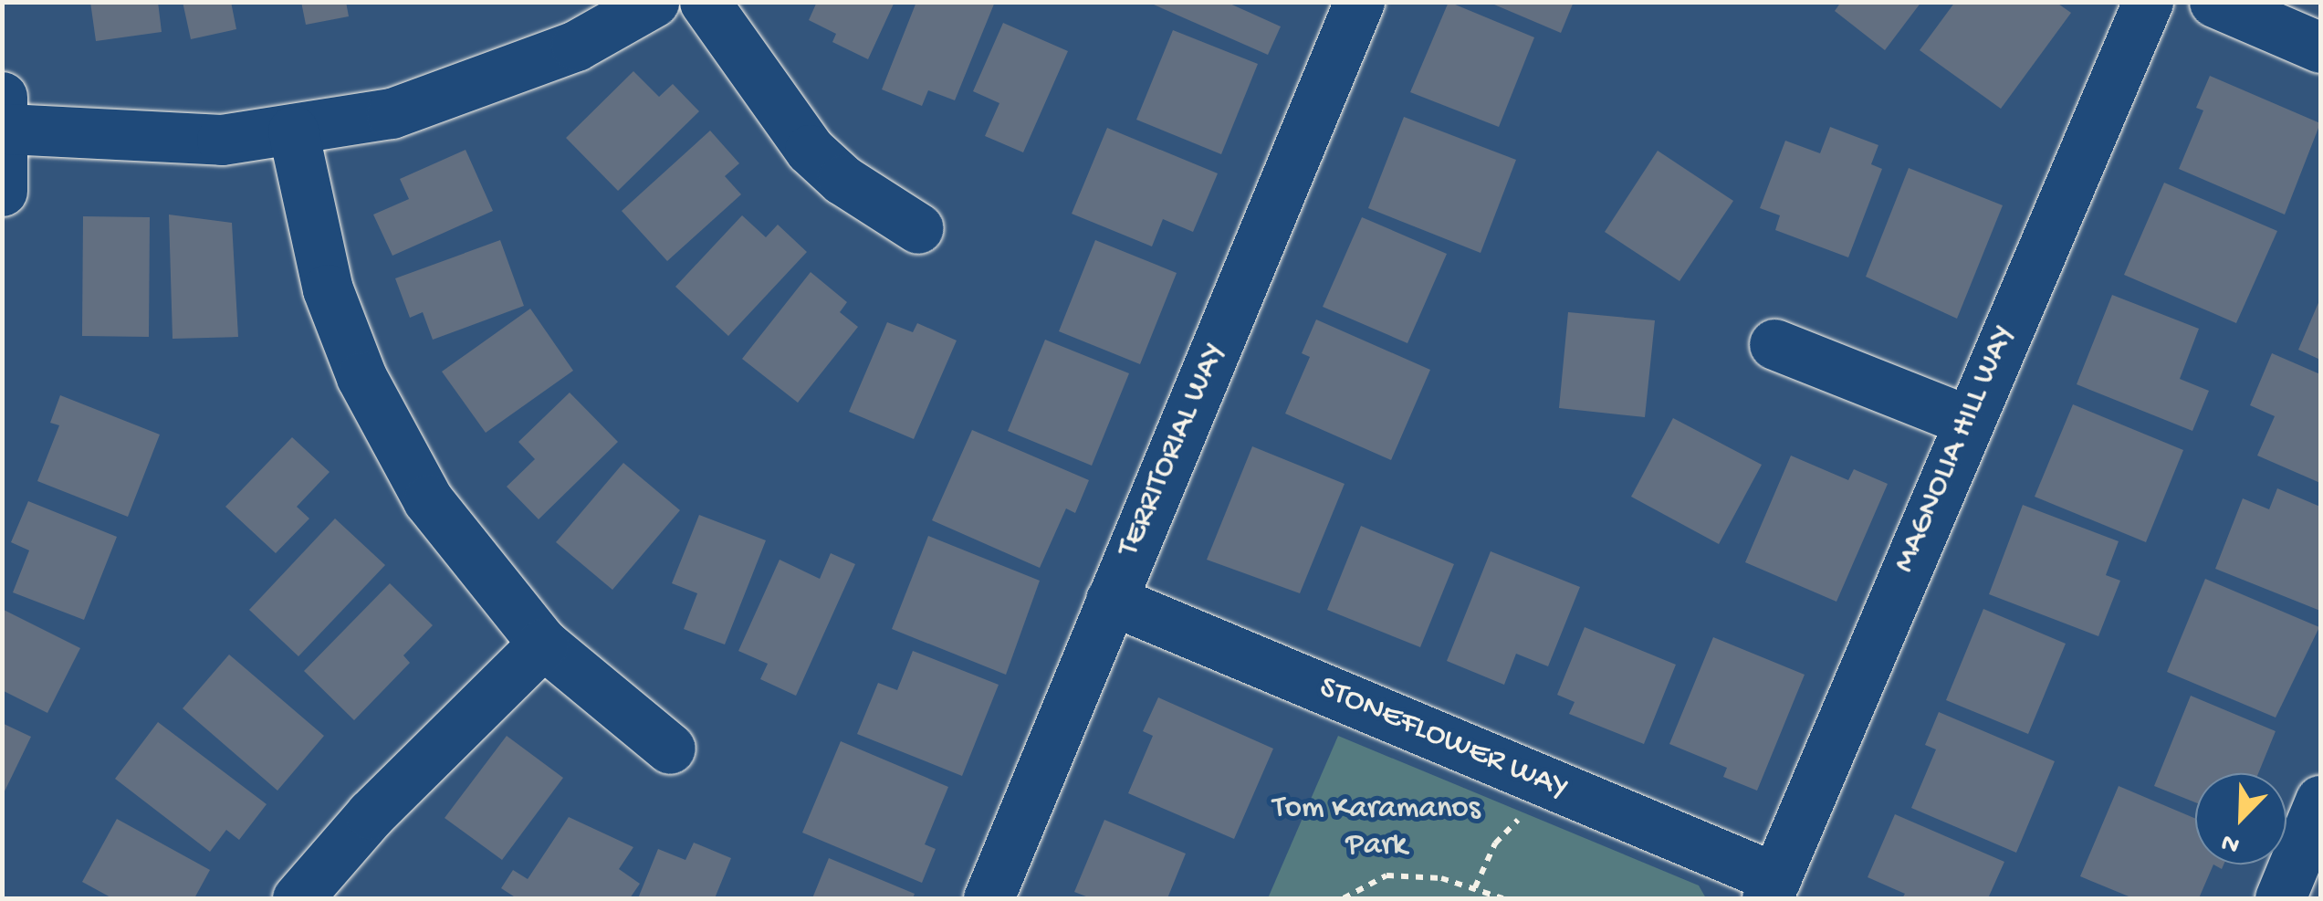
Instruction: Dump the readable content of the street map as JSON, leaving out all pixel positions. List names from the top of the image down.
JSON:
{
  "streets": {
    "street": ["MAGNOLIA HILL WAY", "TERRITORIAL WAY", "STONEFLOWER WAY"]
  },
  "crossings": [
    ["MAGNOLIA HILL WAY", "STONEFLOWER WAY"],
    ["TERRITORIAL WAY", "STONEFLOWER WAY"]
  ],
  "parks": ["Tom Karamanos Park"],
  "north": "bottom left"
}
